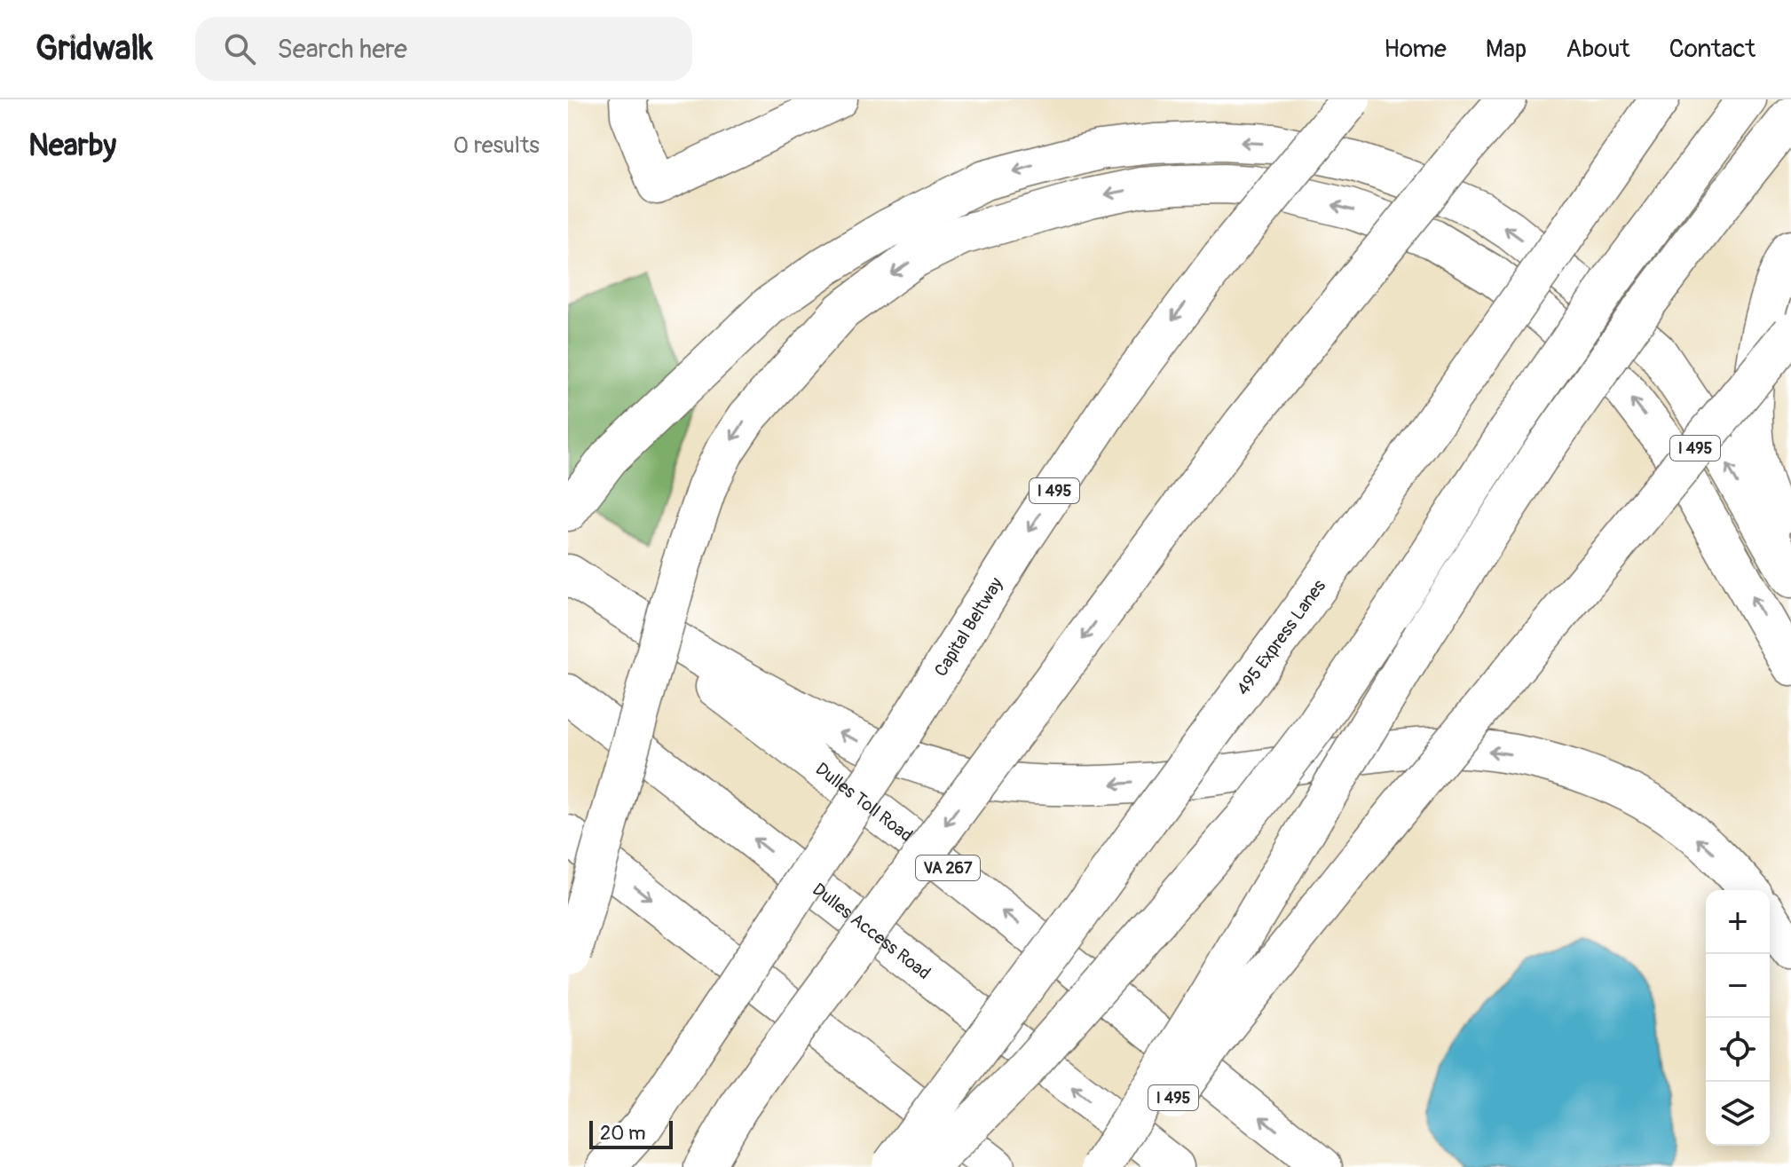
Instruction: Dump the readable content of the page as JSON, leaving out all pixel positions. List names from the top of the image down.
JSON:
{
  "streets": {
    "highway": [
      "I 495",
      "Capital Beltway",
      "495 Express Lanes",
      "Dulles Toll Road",
      "VA 267",
      "Dulles Access Road"
    ]
  },
  "scale_bar": "20 m",
  "page": {
    "header": "Gridwalk",
    "search": "Search here",
    "nav": [
      "Home",
      "Map",
      "About",
      "Contact"
    ],
    "heading": ["Nearby", "0 results"],
    "map_buttons": ["+", "−"],
    "scale": "20 m"
  }
}
